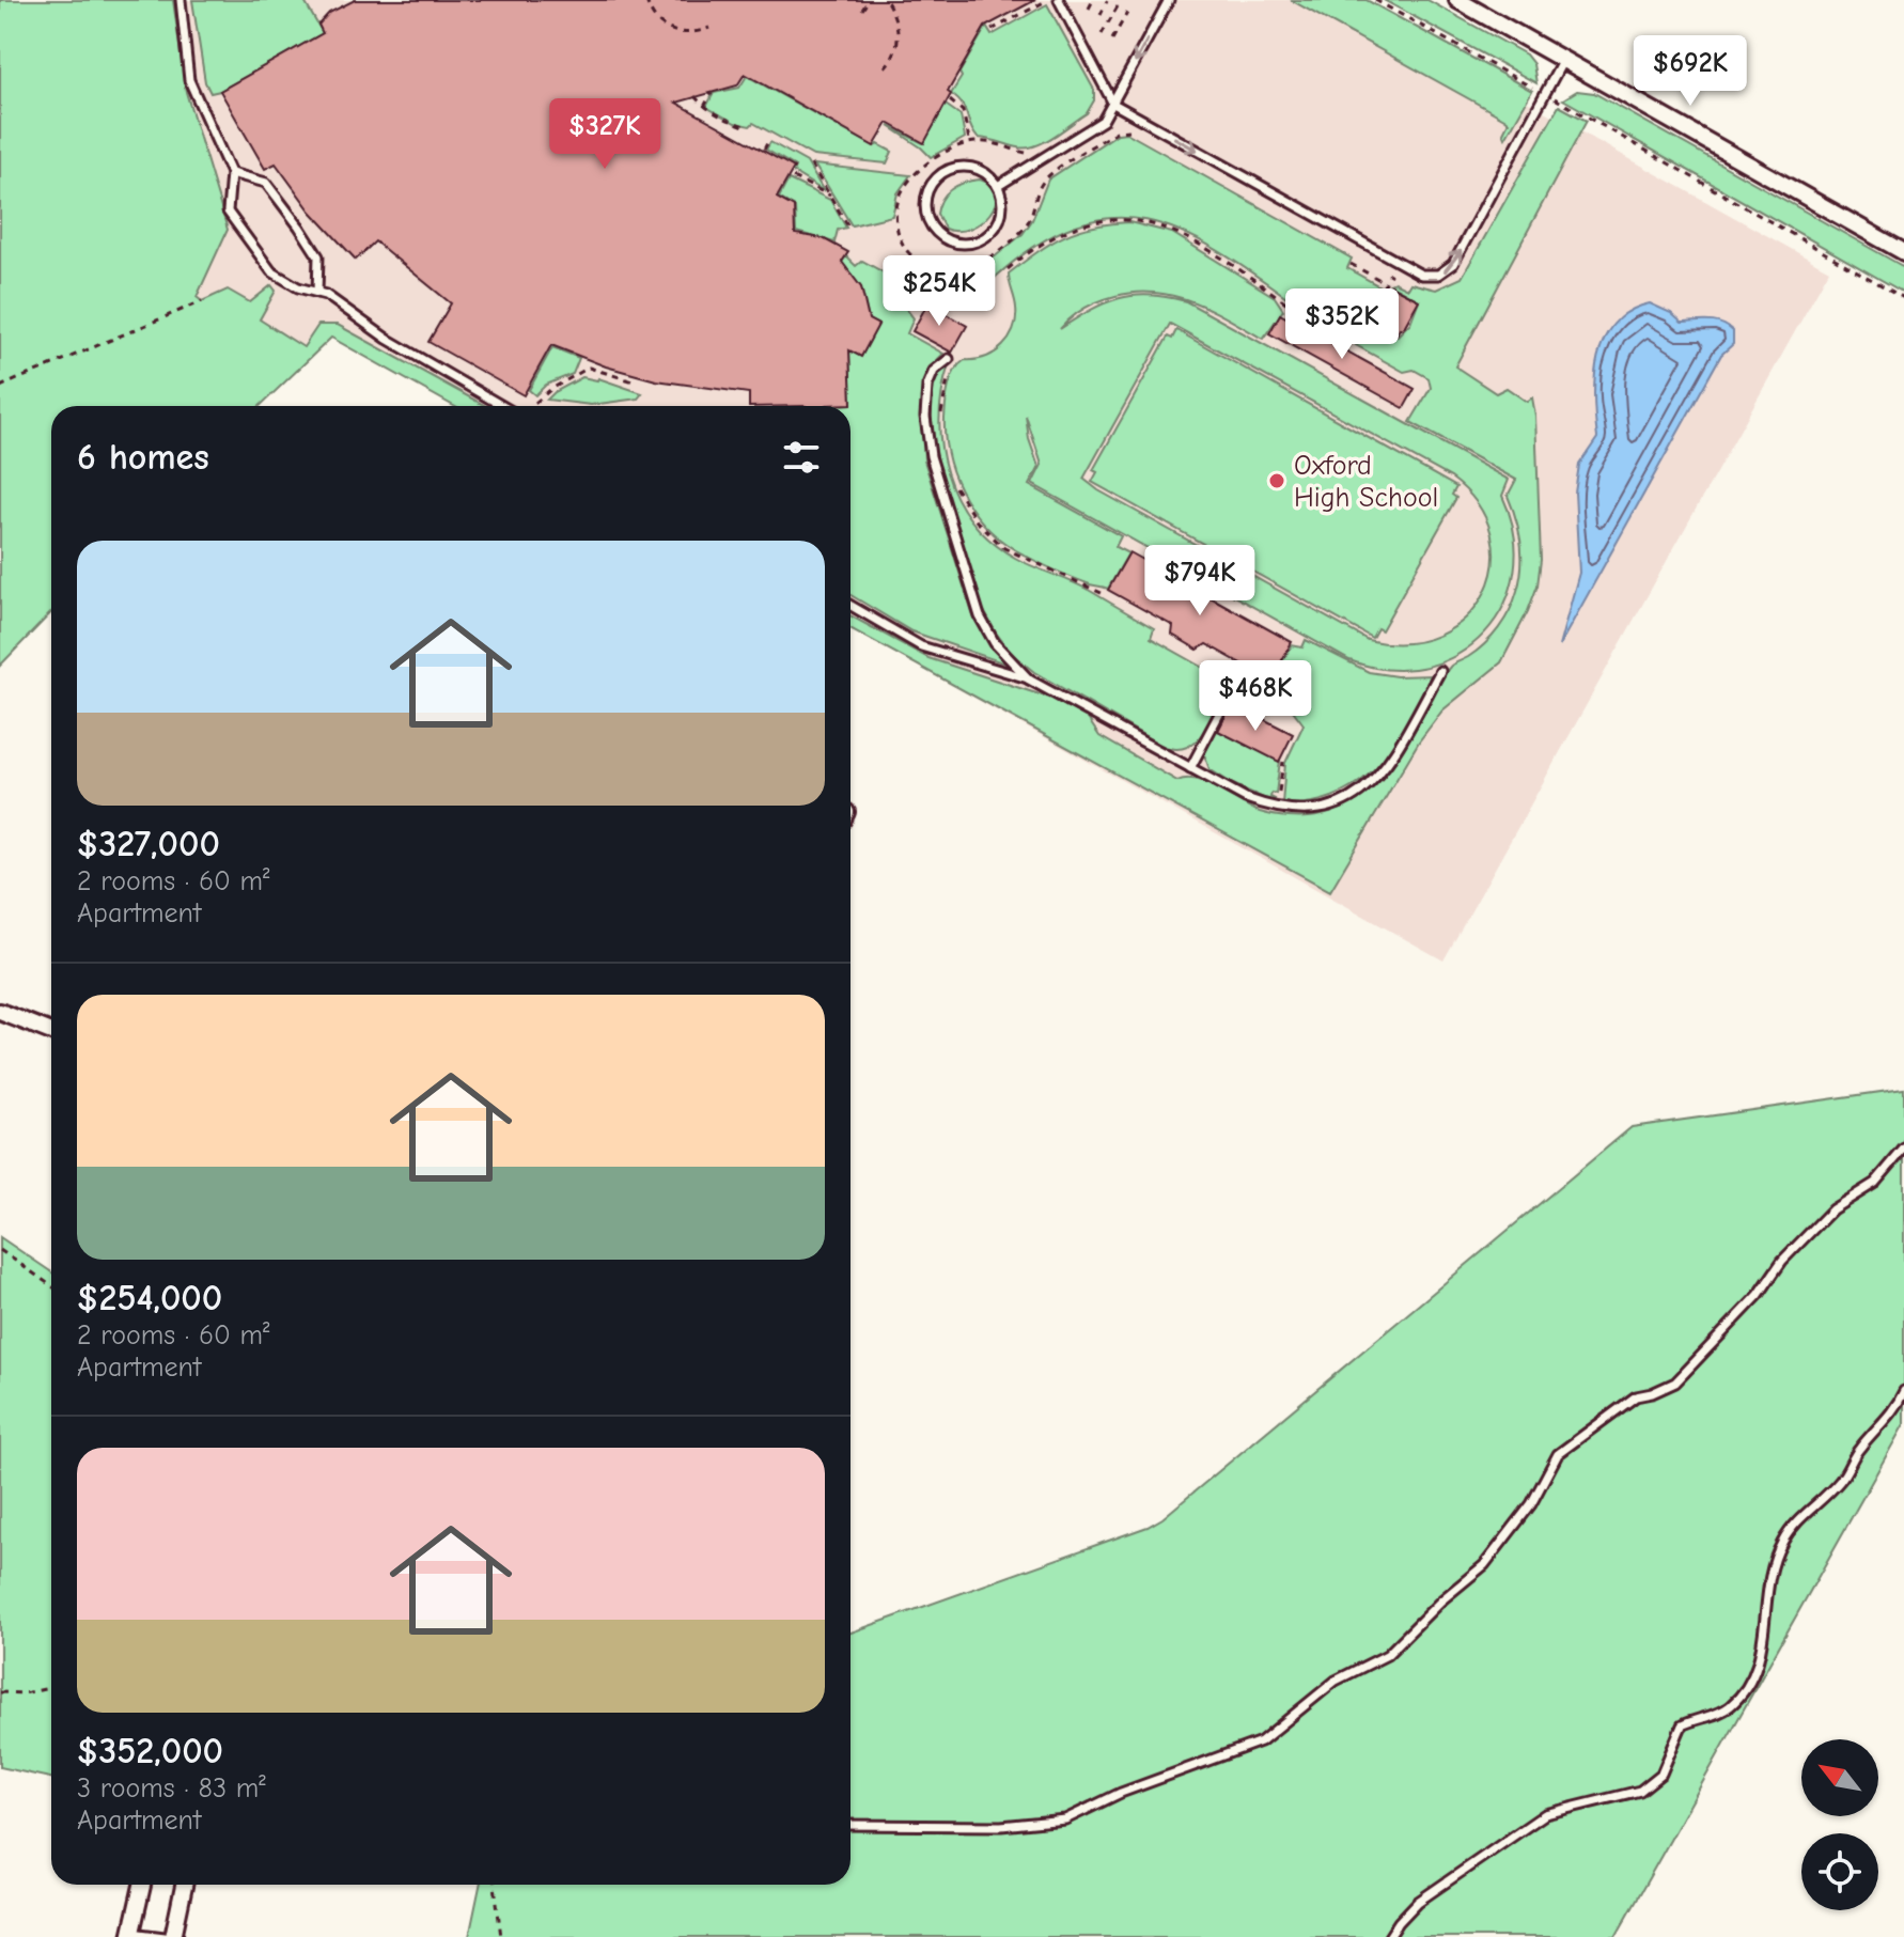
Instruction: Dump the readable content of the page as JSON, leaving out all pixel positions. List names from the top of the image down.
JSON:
{
  "places": ["Oxford High School"],
  "north": "top left",
  "page": {
    "price": [
      "$692K",
      "$327K",
      "$254K",
      "$352K",
      "$794K",
      "$468K"
    ],
    "heading": "6 homes",
    "list": [
      {
        "name": "$327,000",
        "note": "2 rooms · 60 m² · Apartment"
      },
      {
        "name": "$254,000",
        "note": "2 rooms · 60 m² · Apartment"
      },
      {
        "name": "$352,000",
        "note": "3 rooms · 83 m² · Apartment"
      }
    ]
  }
}
